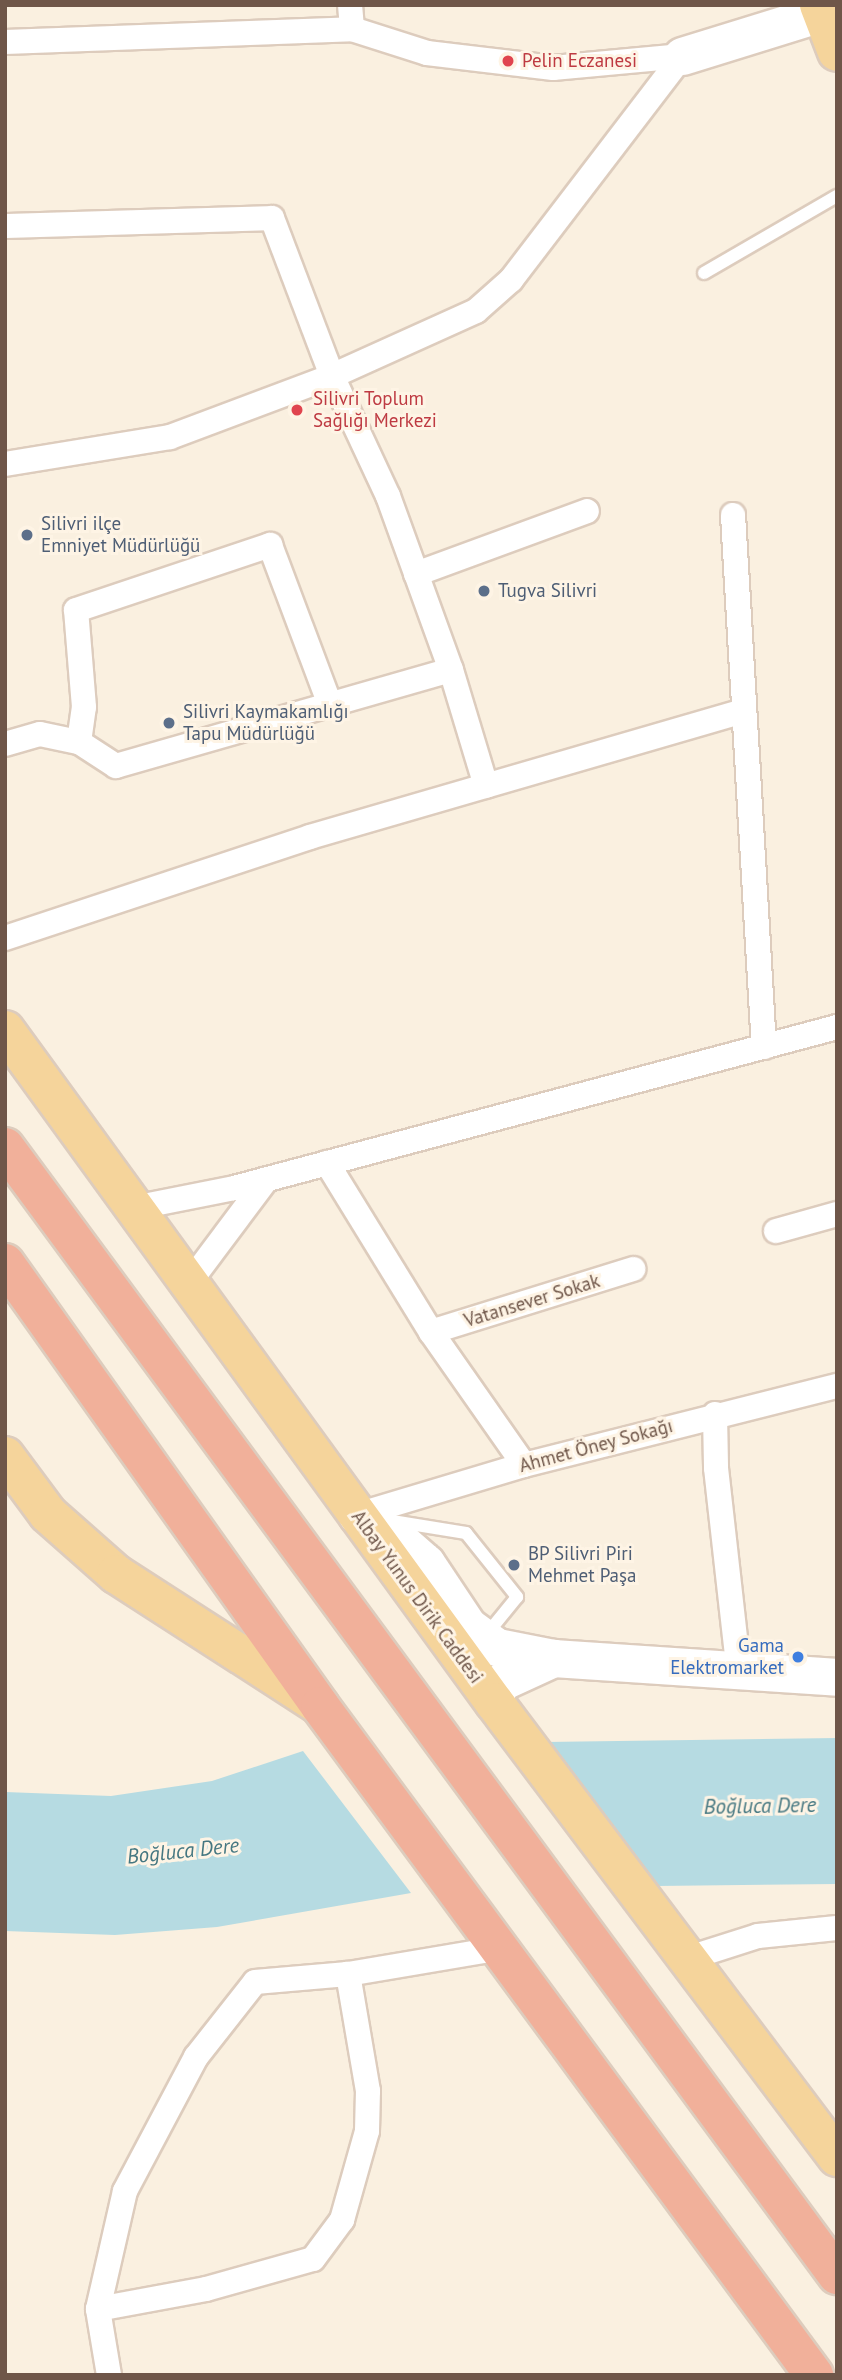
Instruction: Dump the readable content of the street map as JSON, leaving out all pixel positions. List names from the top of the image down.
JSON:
{
  "streets": {
    "main road": ["Albay Yunus Dirik Caddesi"],
    "street": ["Vatansever Sokak", "Ahmet Öney Sokağı"]
  },
  "crossings": [
    ["Ahmet Öney Sokağı", "Albay Yunus Dirik Caddesi"]
  ],
  "water": ["Boğluca Dere"],
  "places": [
    "Pelin Eczanesi",
    "Silivri Toplum Sağlığı Merkezi",
    "Silivri ilçe Emniyet Müdürlüğü",
    "Tugva Silivri",
    "Silivri Kaymakamlığı Tapu Müdürlüğü",
    "BP Silivri Piri Mehmet Paşa",
    "Gama Elektromarket"
  ]
}
